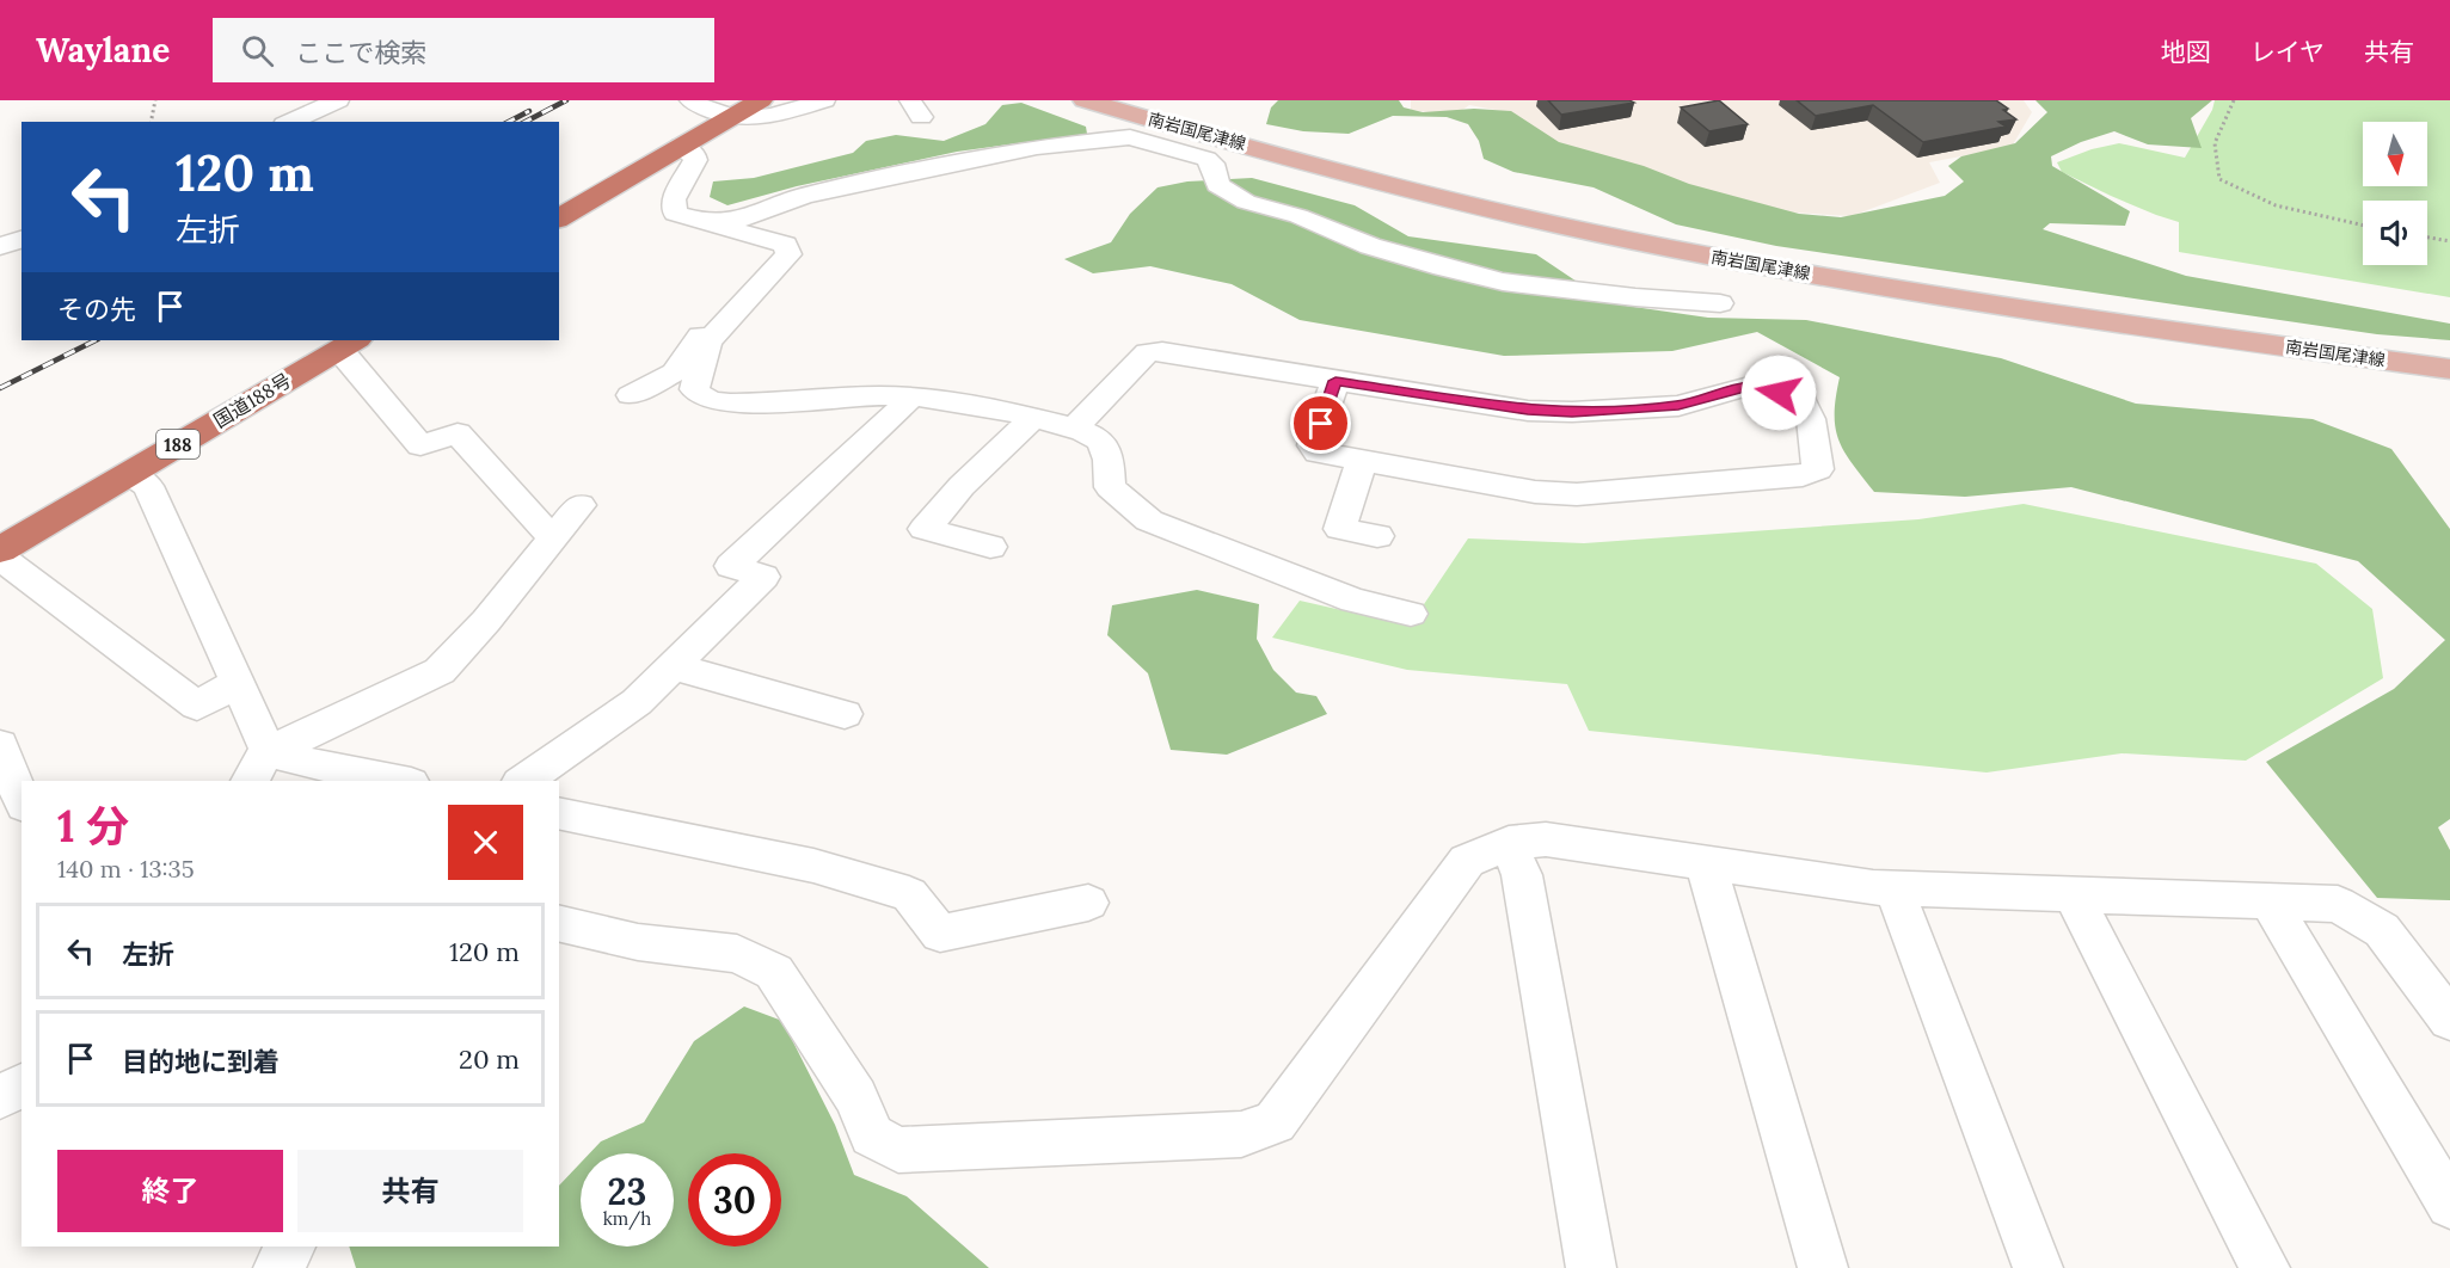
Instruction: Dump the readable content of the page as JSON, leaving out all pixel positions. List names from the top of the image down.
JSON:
{
  "streets": {
    "highway": ["国道188号", "188"],
    "main road": ["南岩国尾津線"]
  },
  "north": "bottom",
  "page": {
    "header": "Waylane",
    "search": "ここで検索",
    "nav": ["地図", "レイヤ", "共有"],
    "turn": ["120 m", "左折"],
    "then": "その先",
    "heading": ["1 分", "140 m · 13:35"],
    "list": [
      {
        "name": "左折",
        "value": "120 m"
      },
      {
        "name": "目的地に到着",
        "value": "20 m"
      }
    ],
    "buttons": ["終了", "共有"],
    "speed": "23 km/h",
    "limit": "30"
  }
}
